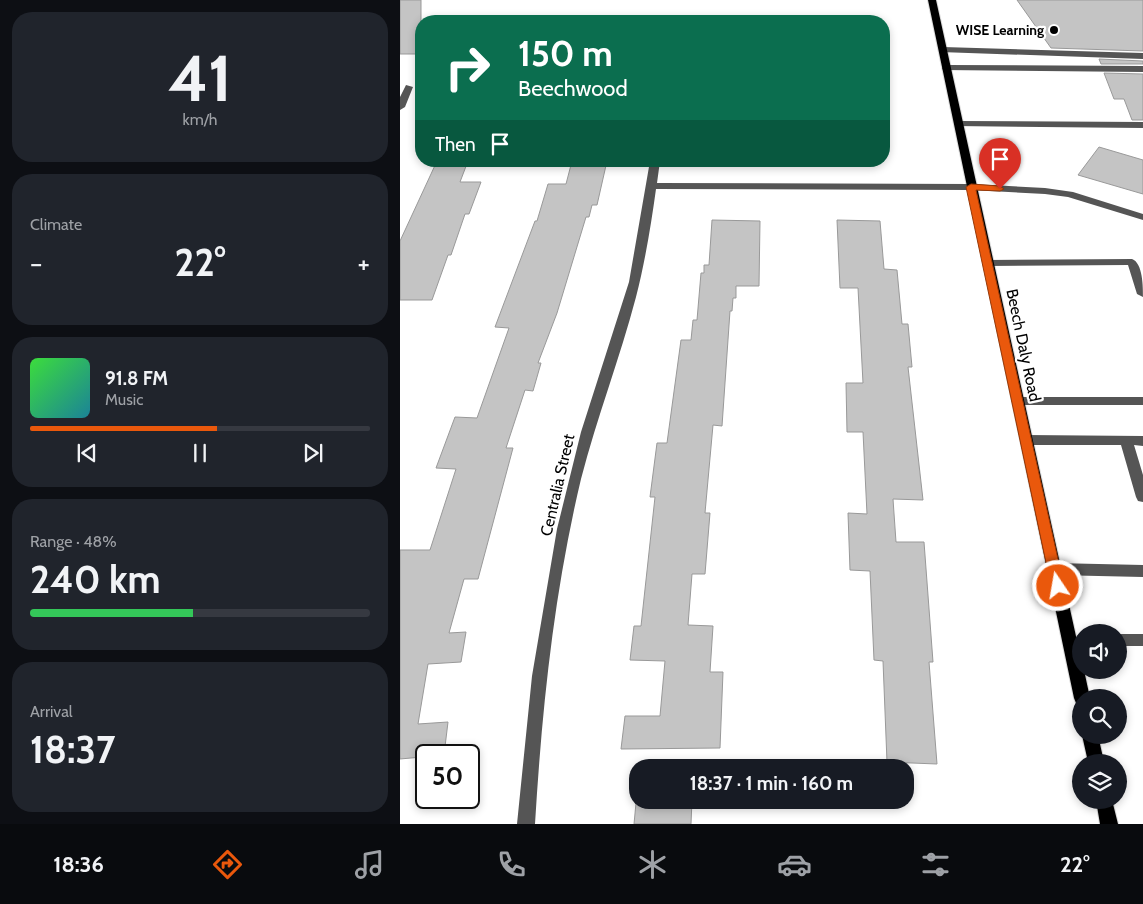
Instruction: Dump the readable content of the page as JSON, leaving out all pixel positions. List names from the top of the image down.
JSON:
{
  "streets": {
    "main road": ["Beech Daly Road"],
    "street": ["Centralia Street"]
  },
  "places": ["WISE Learning"],
  "page": {
    "tile": [
      ["41", "km/h"],
      "Climate",
      ["Range · 48%", "240 km"],
      ["Arrival", "18:37"]
    ],
    "turn": ["150 m", "Beechwood"],
    "then": "Then",
    "heat": ["−", "22°", "+"],
    "song": ["91.8 FM", "Music"],
    "limit": "50",
    "trip": "18:37 · 1 min · 160 m",
    "tabs": ["18:36", "22°"]
  }
}
